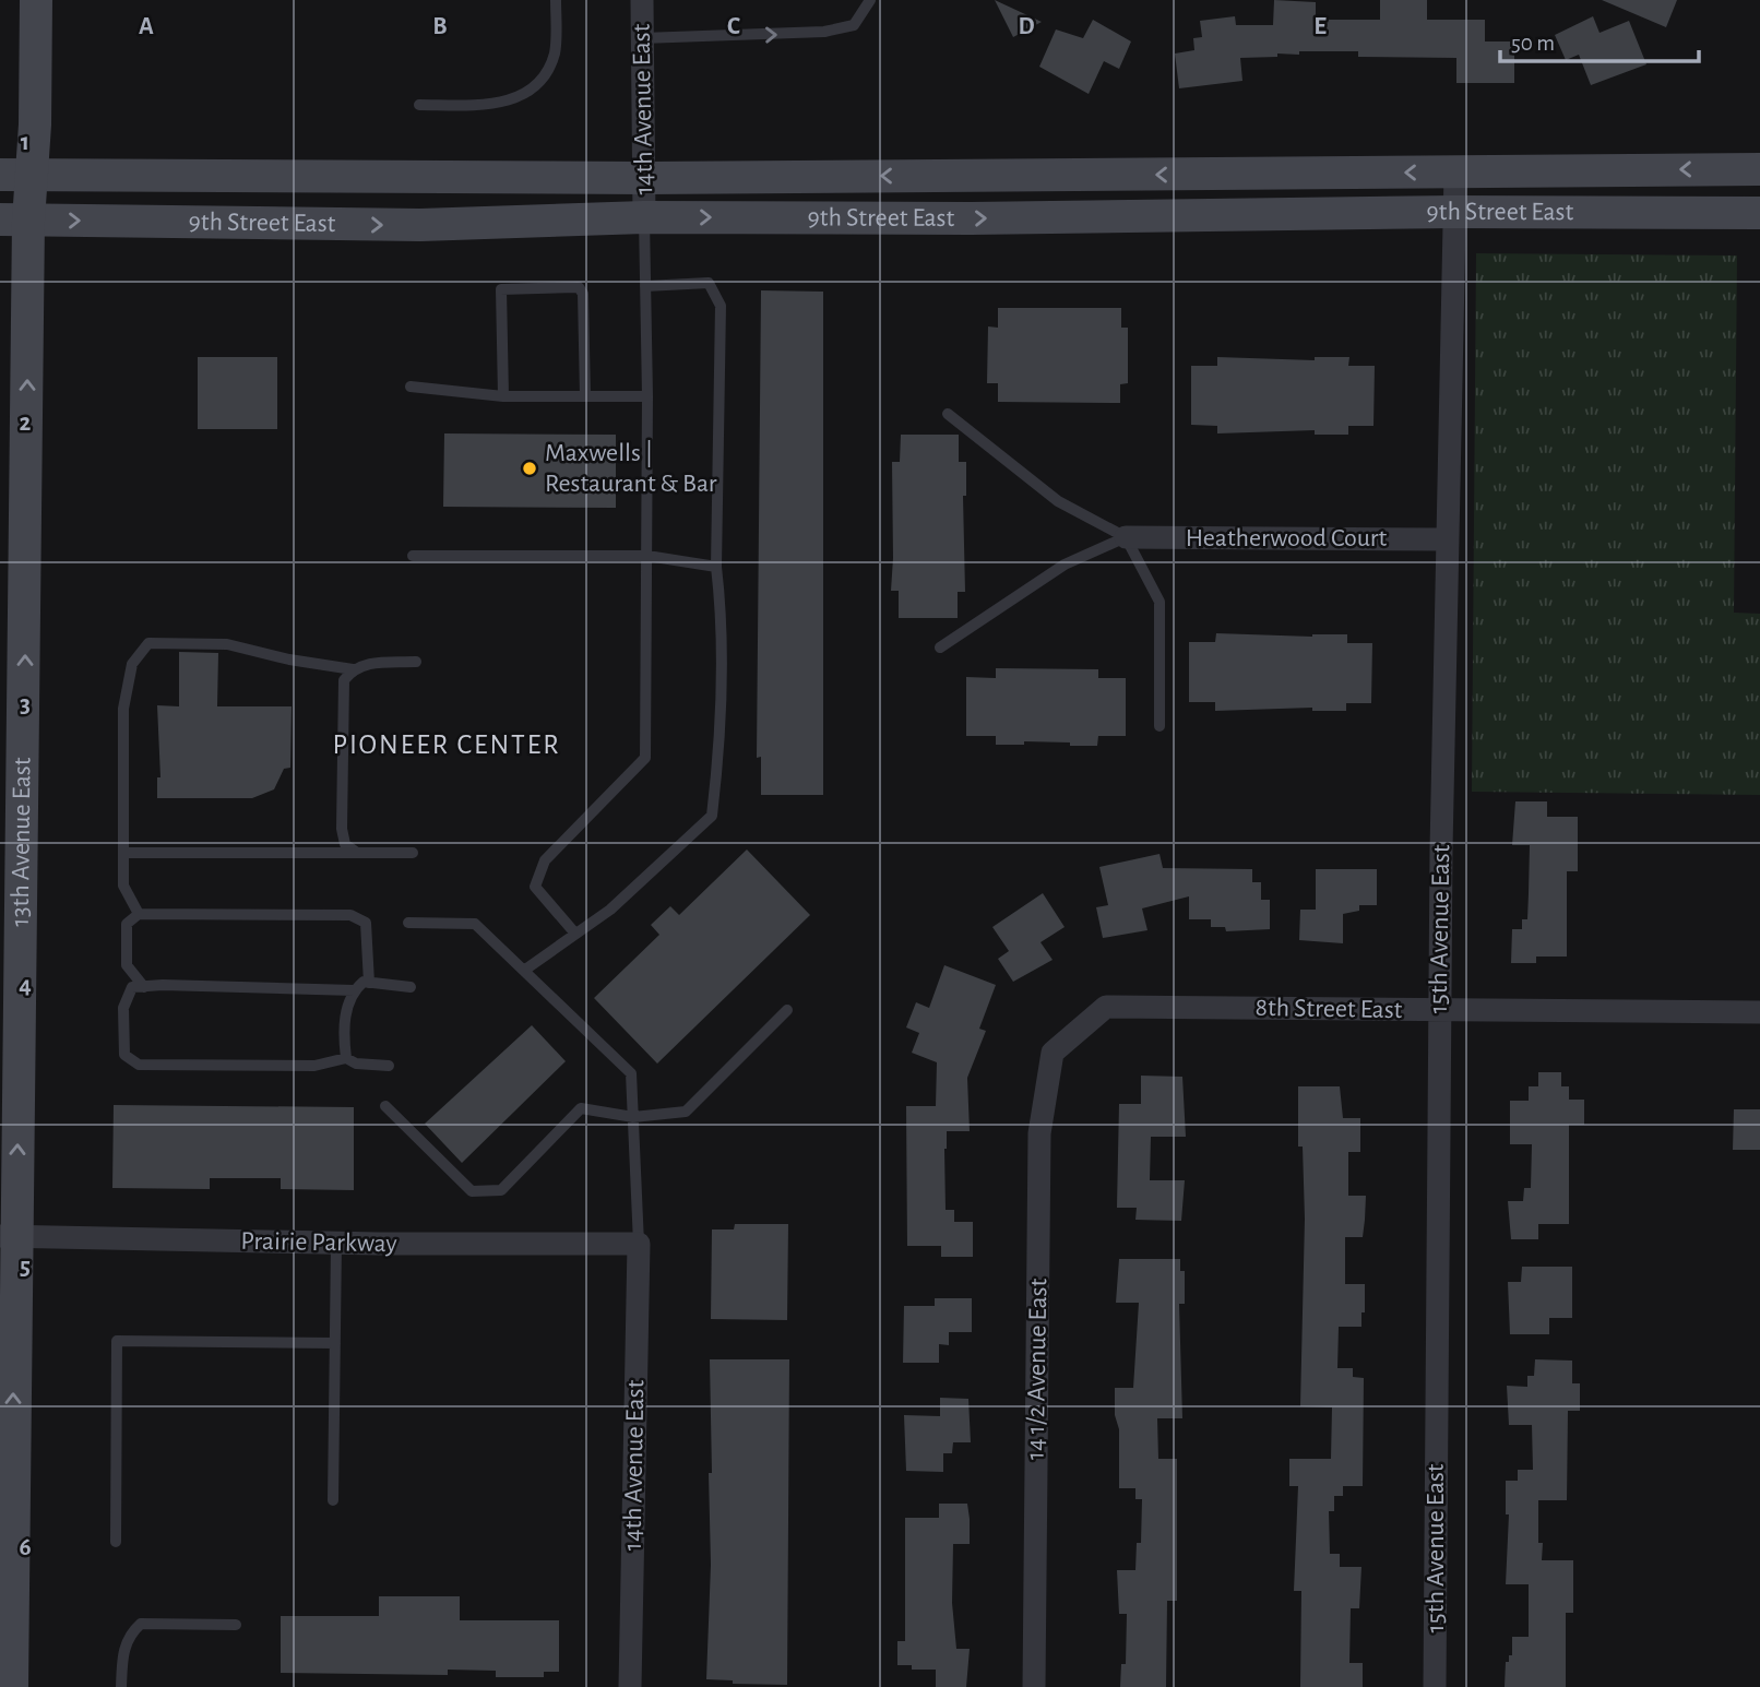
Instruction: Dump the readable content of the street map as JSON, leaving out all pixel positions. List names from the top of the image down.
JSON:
{
  "streets": {
    "main road": ["9th Street East", "13th Avenue East"],
    "street": [
      "14th Avenue East",
      "Heatherwood Court",
      "15th Avenue East",
      "8th Street East",
      "Prairie Parkway",
      "14 1/2 Avenue East"
    ]
  },
  "crossings": [
    ["14th Avenue East", "9th Street East"],
    ["14th Avenue East", "Prairie Parkway"],
    ["9th Street East", "13th Avenue East"],
    ["9th Street East", "15th Avenue East"],
    ["Heatherwood Court", "15th Avenue East"],
    ["13th Avenue East", "Prairie Parkway"],
    ["15th Avenue East", "8th Street East"],
    ["8th Street East", "14 1/2 Avenue East"]
  ],
  "one_way": ["13th Avenue East"],
  "districts": ["PIONEER CENTER"],
  "places": ["Maxwells | Restaurant & Bar"],
  "scale_bar": "50 m",
  "grid": {
    "columns": [
      "A",
      "B",
      "C",
      "D",
      "E"
    ],
    "rows": [
      "1",
      "2",
      "3",
      "4",
      "5",
      "6"
    ]
  }
}
